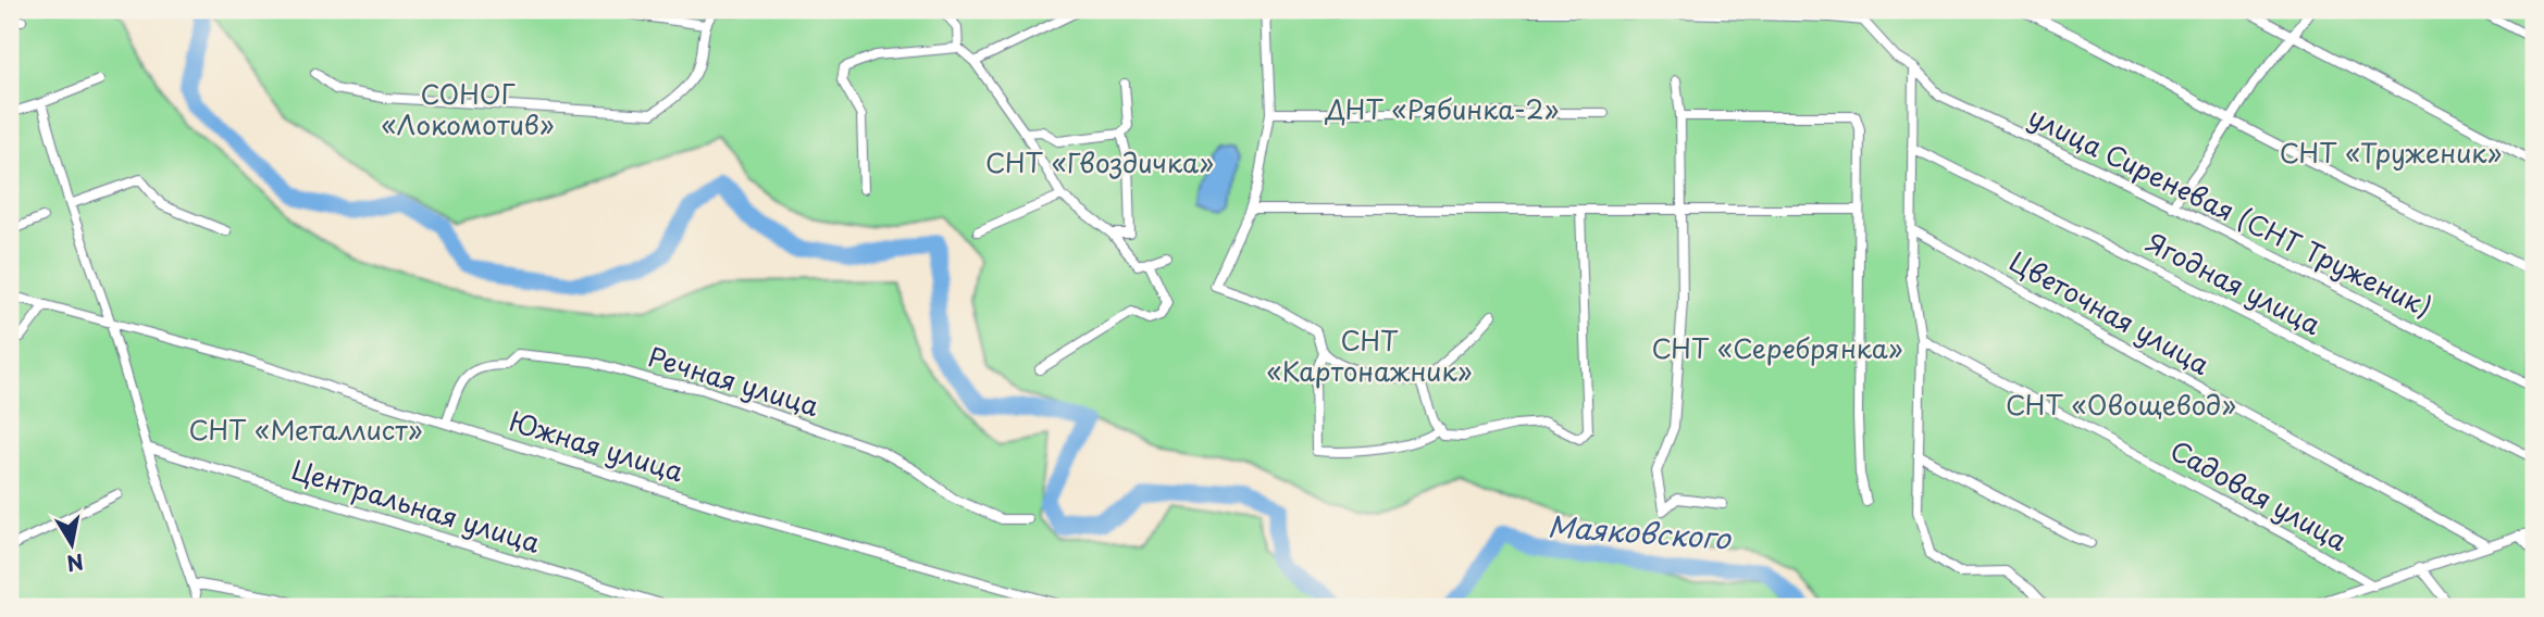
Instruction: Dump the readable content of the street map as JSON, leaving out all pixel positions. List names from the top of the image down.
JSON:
{
  "streets": {
    "street": [
      "улица Сиреневая (СНТ Труженик)",
      "Ягодная улица",
      "Цветочная улица",
      "Речная улица",
      "Южная улица",
      "Садовая улица",
      "Центральная улица"
    ]
  },
  "crossings": [
    ["Речная улица", "Южная улица"]
  ],
  "water": ["Маяковского"],
  "parks": [
    "СОНОГ «Локомотив»",
    "ДНТ «Рябинка-2»",
    "СНТ «Труженик»",
    "СНТ «Гвоздичка»",
    "СНТ «Картонажник»",
    "СНТ «Серебрянка»",
    "СНТ «Овощевод»",
    "СНТ «Металлист»"
  ],
  "north": "bottom"
}
